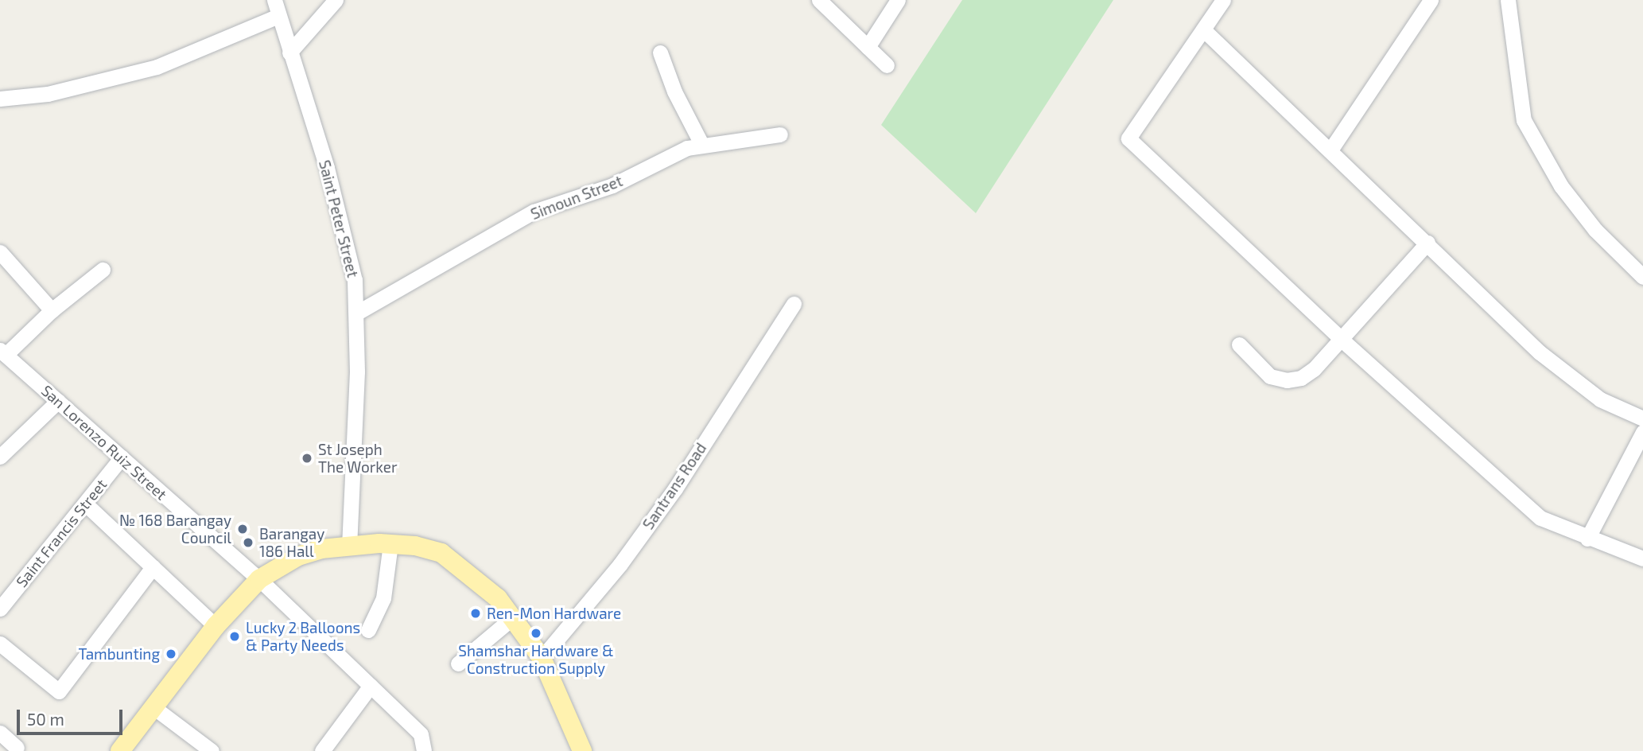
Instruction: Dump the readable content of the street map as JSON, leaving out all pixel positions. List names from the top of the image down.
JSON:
{
  "streets": {
    "street": [
      "Simoun Street",
      "Saint Peter Street",
      "San Lorenzo Ruiz Street",
      "Santrans Road",
      "Saint Francis Street"
    ]
  },
  "crossings": [
    ["Simoun Street", "Saint Peter Street"],
    ["San Lorenzo Ruiz Street", "Saint Francis Street"]
  ],
  "places": [
    "St Joseph The Worker",
    "№ 168 Barangay Council",
    "Barangay 186 Hall",
    "Ren-Mon Hardware",
    "Shamshar Hardware & Construction Supply",
    "Lucky 2 Balloons & Party Needs",
    "Tambunting"
  ],
  "scale_bar": "50 m"
}
